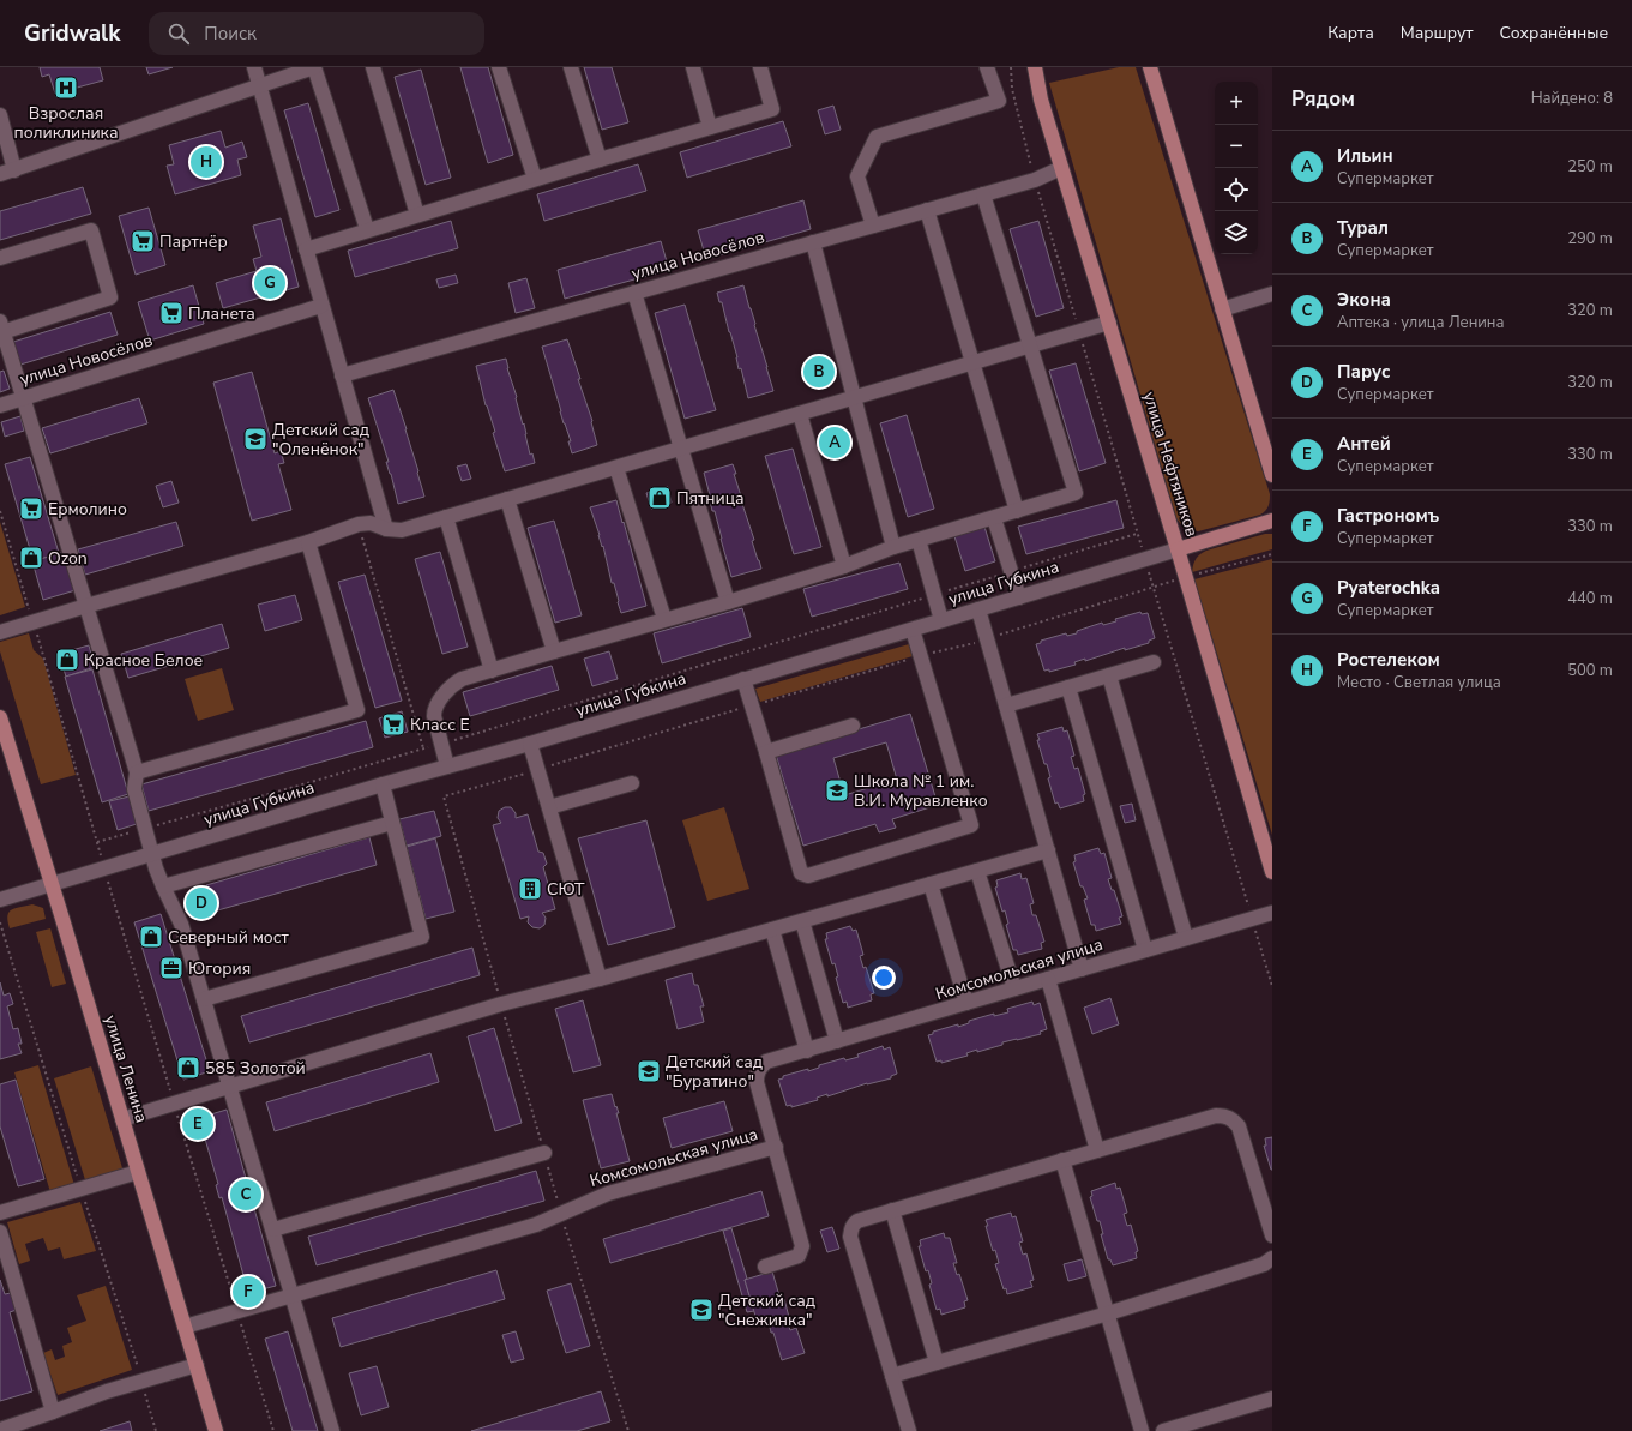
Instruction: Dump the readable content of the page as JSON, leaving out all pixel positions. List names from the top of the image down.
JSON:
{
  "streets": {
    "main road": ["улица Нефтяников", "улица Губкина", "улица Ленина"],
    "street": ["улица Новосёлов", "Комсомольская улица"]
  },
  "crossings": [
    ["улица Новосёлов", "улица Нефтяников"],
    ["улица Нефтяников", "улица Губкина"],
    ["улица Губкина", "улица Ленина"],
    ["Комсомольская улица", "улица Ленина"]
  ],
  "places": {
    "hospital": ["Взрослая поликлиника"],
    "supermarket": [
      "Партнёр",
      "Планета",
      "Ермолино",
      "Класс Е"
    ],
    "school or university": [
      "Детский сад \"Оленёнок\"",
      "Школа № 1 им. В.И. Муравленко",
      "Детский сад \"Буратино\"",
      "Детский сад \"Снежинка\""
    ],
    "shop": [
      "Пятница",
      "Ozon",
      "Красное Белое",
      "Северный мост",
      "585 Золотой"
    ],
    "building": ["СЮТ"],
    "office": ["Югория"]
  },
  "page": {
    "header": "Gridwalk",
    "search": "Поиск",
    "nav": ["Карта", "Маршрут", "Сохранённые"],
    "heading": ["Рядом", "Найдено: 8"],
    "map_buttons": ["+", "−"],
    "list": [
      {
        "mark": "A",
        "name": "Ильин",
        "note": "Супермаркет",
        "value": "250 m"
      },
      {
        "mark": "B",
        "name": "Турал",
        "note": "Супермаркет",
        "value": "290 m"
      },
      {
        "mark": "C",
        "name": "Экона",
        "note": "Аптека · улица Ленина",
        "value": "320 m"
      },
      {
        "mark": "D",
        "name": "Парус",
        "note": "Супермаркет",
        "value": "320 m"
      },
      {
        "mark": "E",
        "name": "Антей",
        "note": "Супермаркет",
        "value": "330 m"
      },
      {
        "mark": "F",
        "name": "Гастрономъ",
        "note": "Супермаркет",
        "value": "330 m"
      },
      {
        "mark": "G",
        "name": "Pyaterochka",
        "note": "Супермаркет",
        "value": "440 m"
      },
      {
        "mark": "H",
        "name": "Ростелеком",
        "note": "Место · Светлая улица",
        "value": "500 m"
      }
    ],
    "pins": [
      "H",
      "G",
      "B",
      "A",
      "D",
      "E",
      "C",
      "F"
    ]
  }
}
